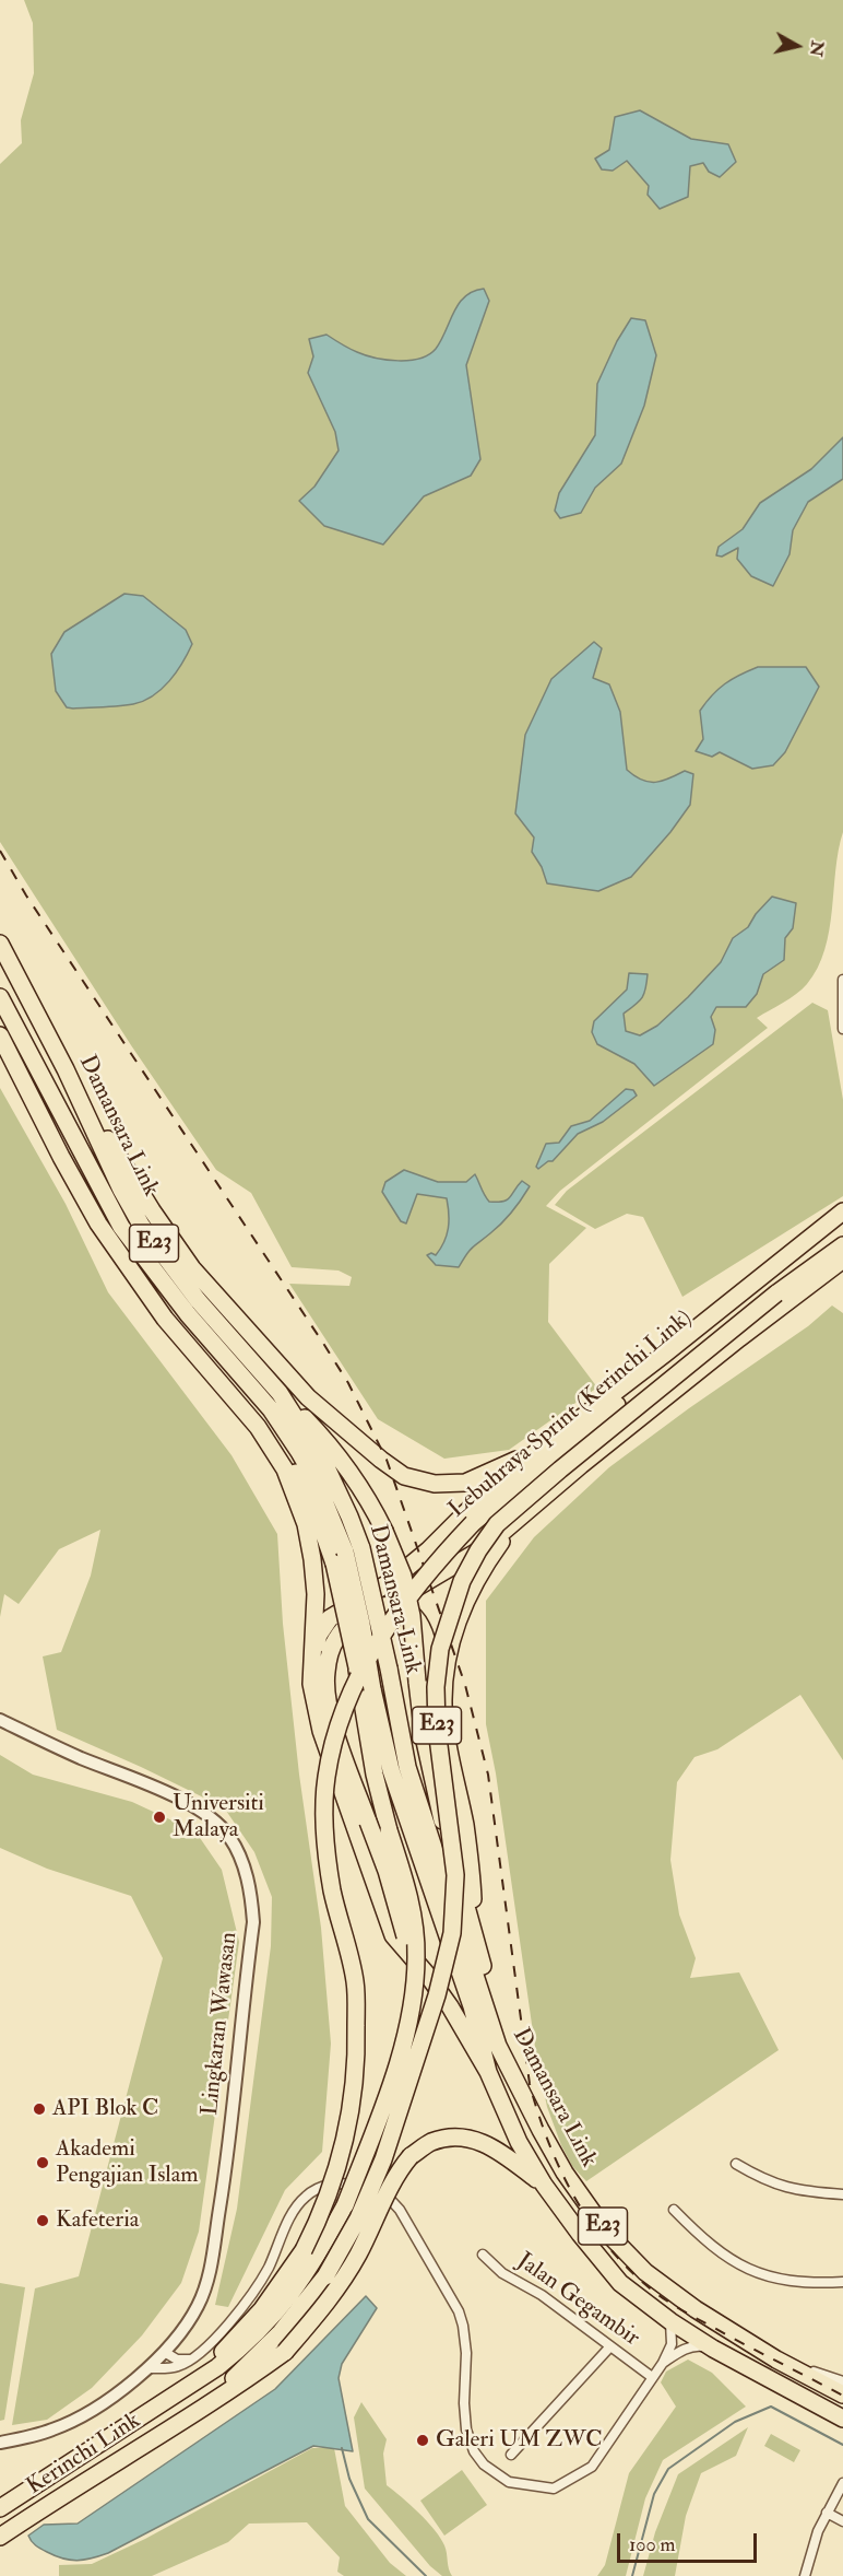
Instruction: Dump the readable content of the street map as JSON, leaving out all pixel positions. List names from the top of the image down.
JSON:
{
  "streets": {
    "highway": [
      "Damansara Link",
      "E23",
      "Lebuhraya Sprint (Kerinchi Link)",
      "Kerinchi Link"
    ],
    "street": ["Lingkaran Wawasan", "Jalan Gegambir"]
  },
  "crossings": [
    ["Lebuhraya Sprint (Kerinchi Link)", "Kerinchi Link"]
  ],
  "places": [
    "Universiti Malaya",
    "API Blok C",
    "Akademi Pengajian Islam",
    "Kafeteria",
    "Galeri UM ZWC"
  ],
  "scale_bar": "100 m",
  "north": "right"
}
